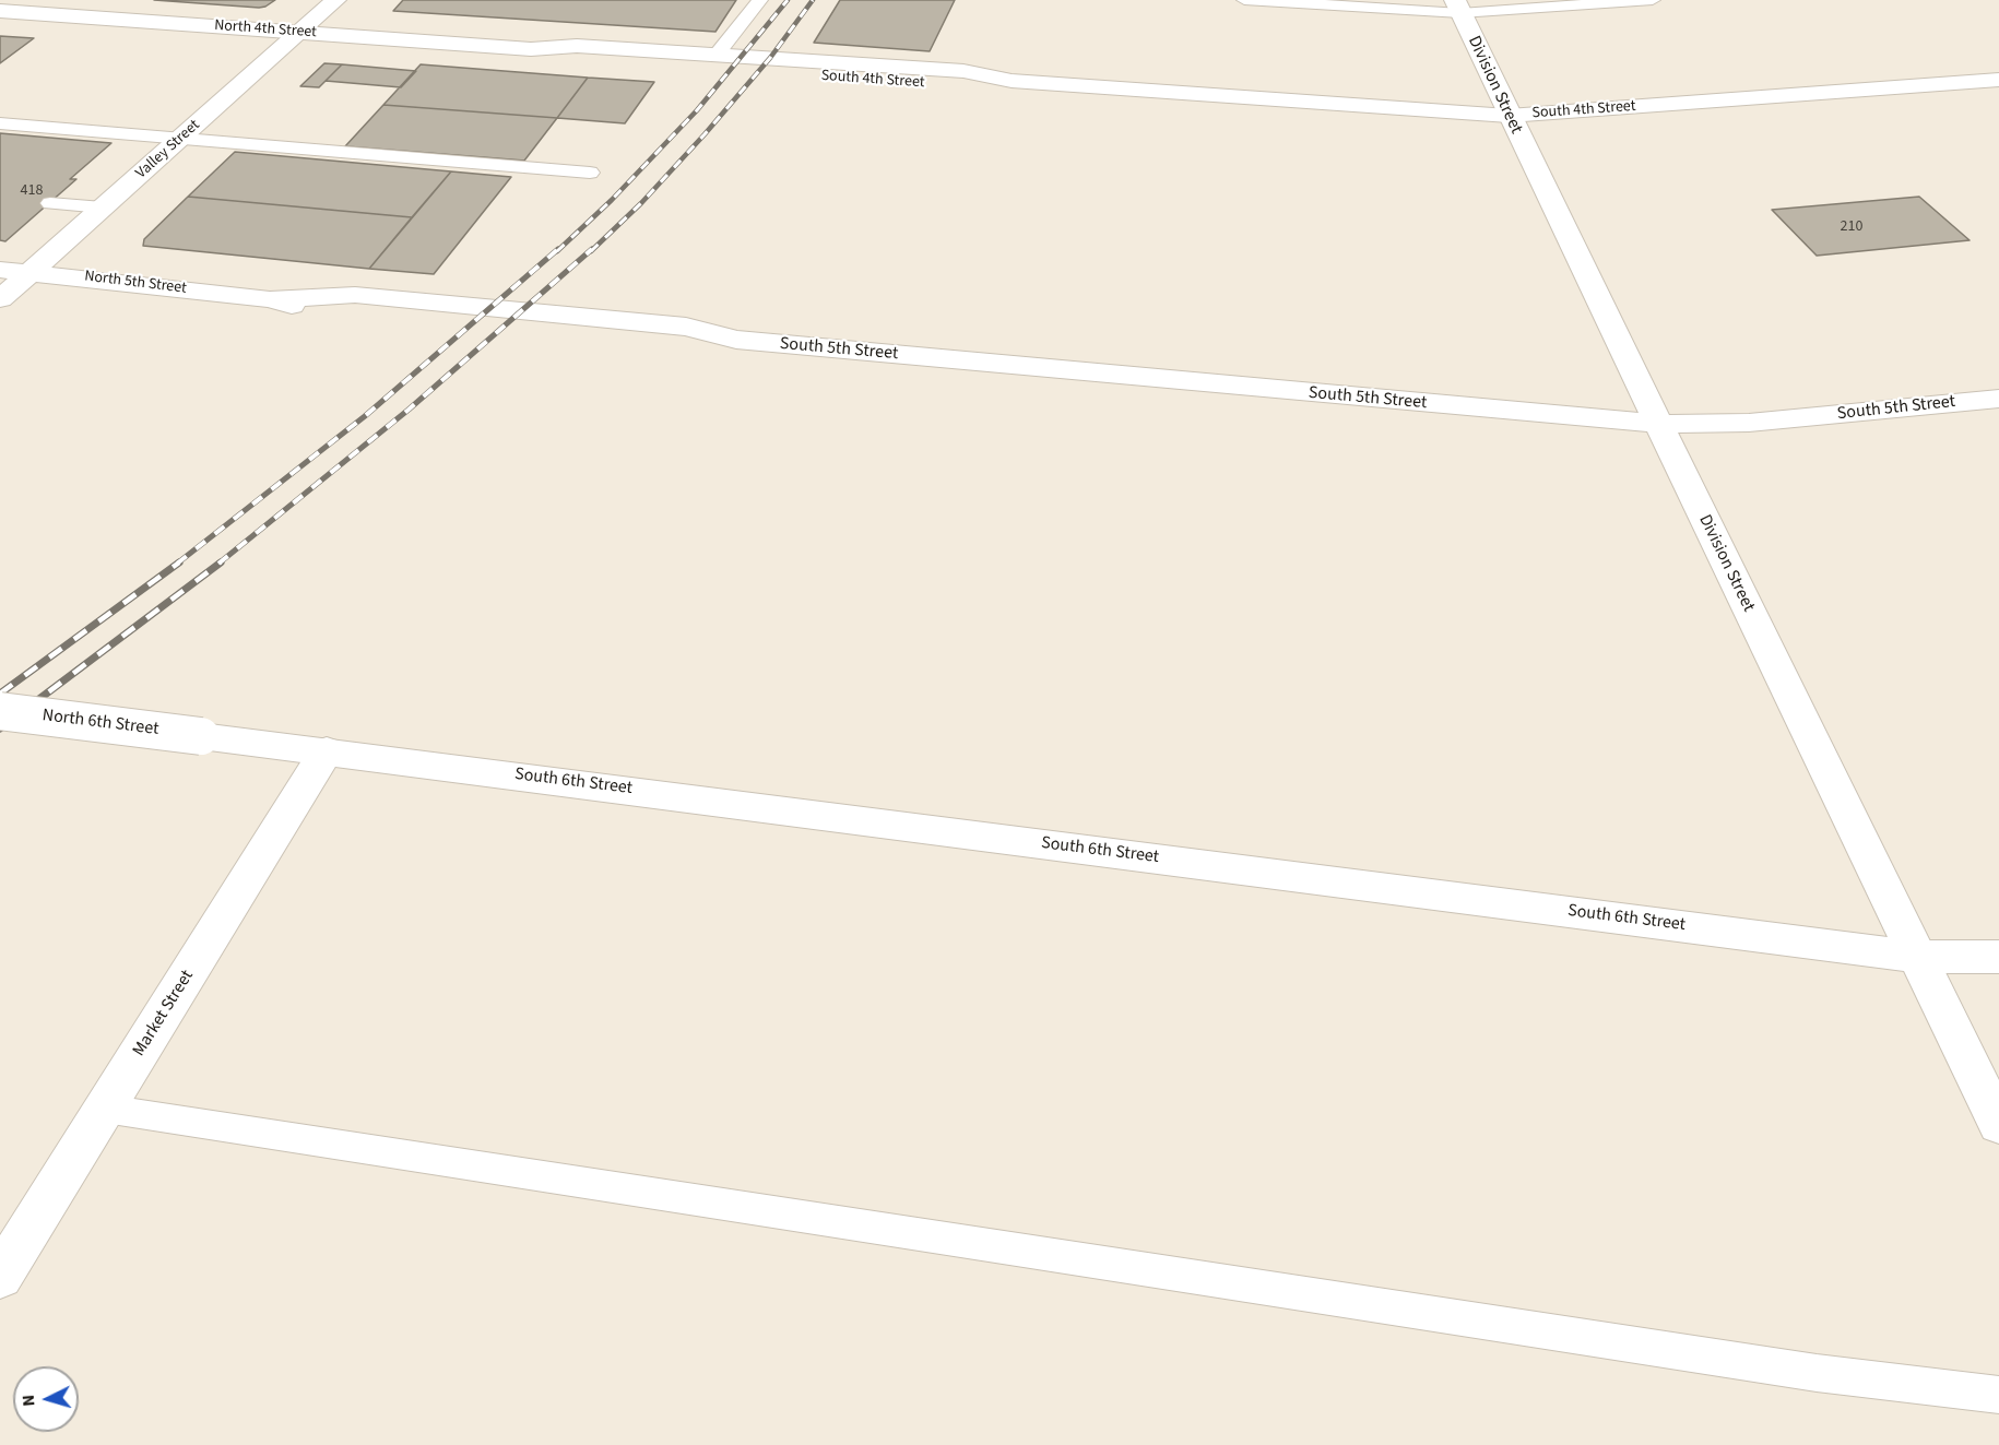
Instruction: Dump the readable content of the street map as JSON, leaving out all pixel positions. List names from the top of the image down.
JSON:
{
  "streets": {
    "street": [
      "North 4th Street",
      "South 4th Street",
      "Division Street",
      "Valley Street",
      "North 5th Street",
      "South 5th Street",
      "North 6th Street",
      "South 6th Street",
      "Market Street"
    ]
  },
  "crossings": [
    ["North 4th Street", "South 4th Street"],
    ["North 4th Street", "Valley Street"],
    ["South 4th Street", "Division Street"],
    ["Division Street", "South 5th Street"],
    ["Division Street", "South 6th Street"],
    ["Valley Street", "North 5th Street"],
    ["North 5th Street", "South 5th Street"],
    ["North 6th Street", "South 6th Street"],
    ["South 6th Street", "Market Street"]
  ],
  "house_numbers": ["418", "210"],
  "north": "left"
}
